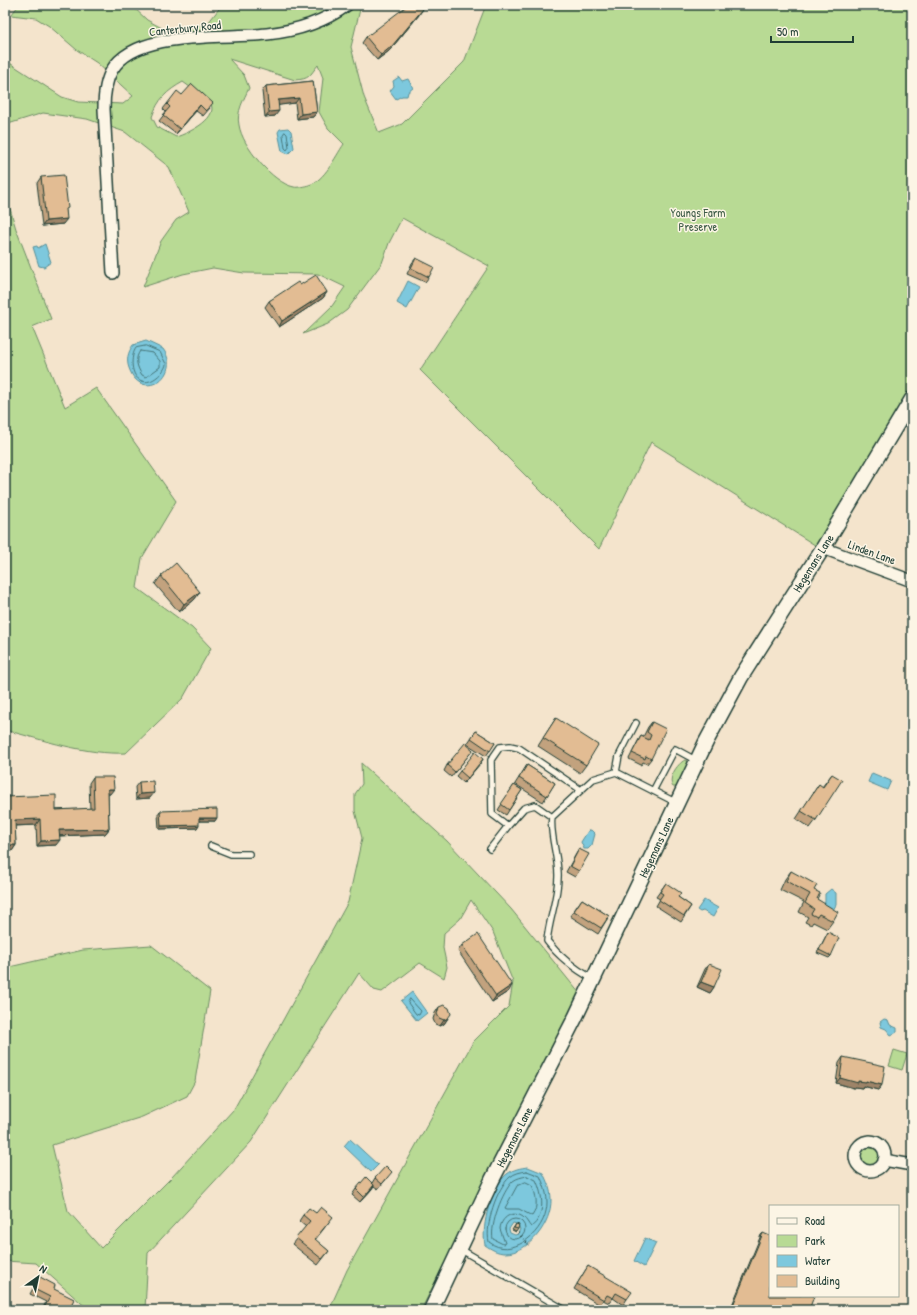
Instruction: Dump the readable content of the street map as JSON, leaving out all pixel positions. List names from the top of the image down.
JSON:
{
  "streets": {
    "street": ["Canterbury Road", "Linden Lane", "Hegemans Lane"]
  },
  "crossings": [
    ["Linden Lane", "Hegemans Lane"]
  ],
  "parks": ["Youngs Farm Preserve"],
  "legend": [
    "Road",
    "Park",
    "Water",
    "Building"
  ],
  "scale_bar": "50 m",
  "north": "top right"
}
